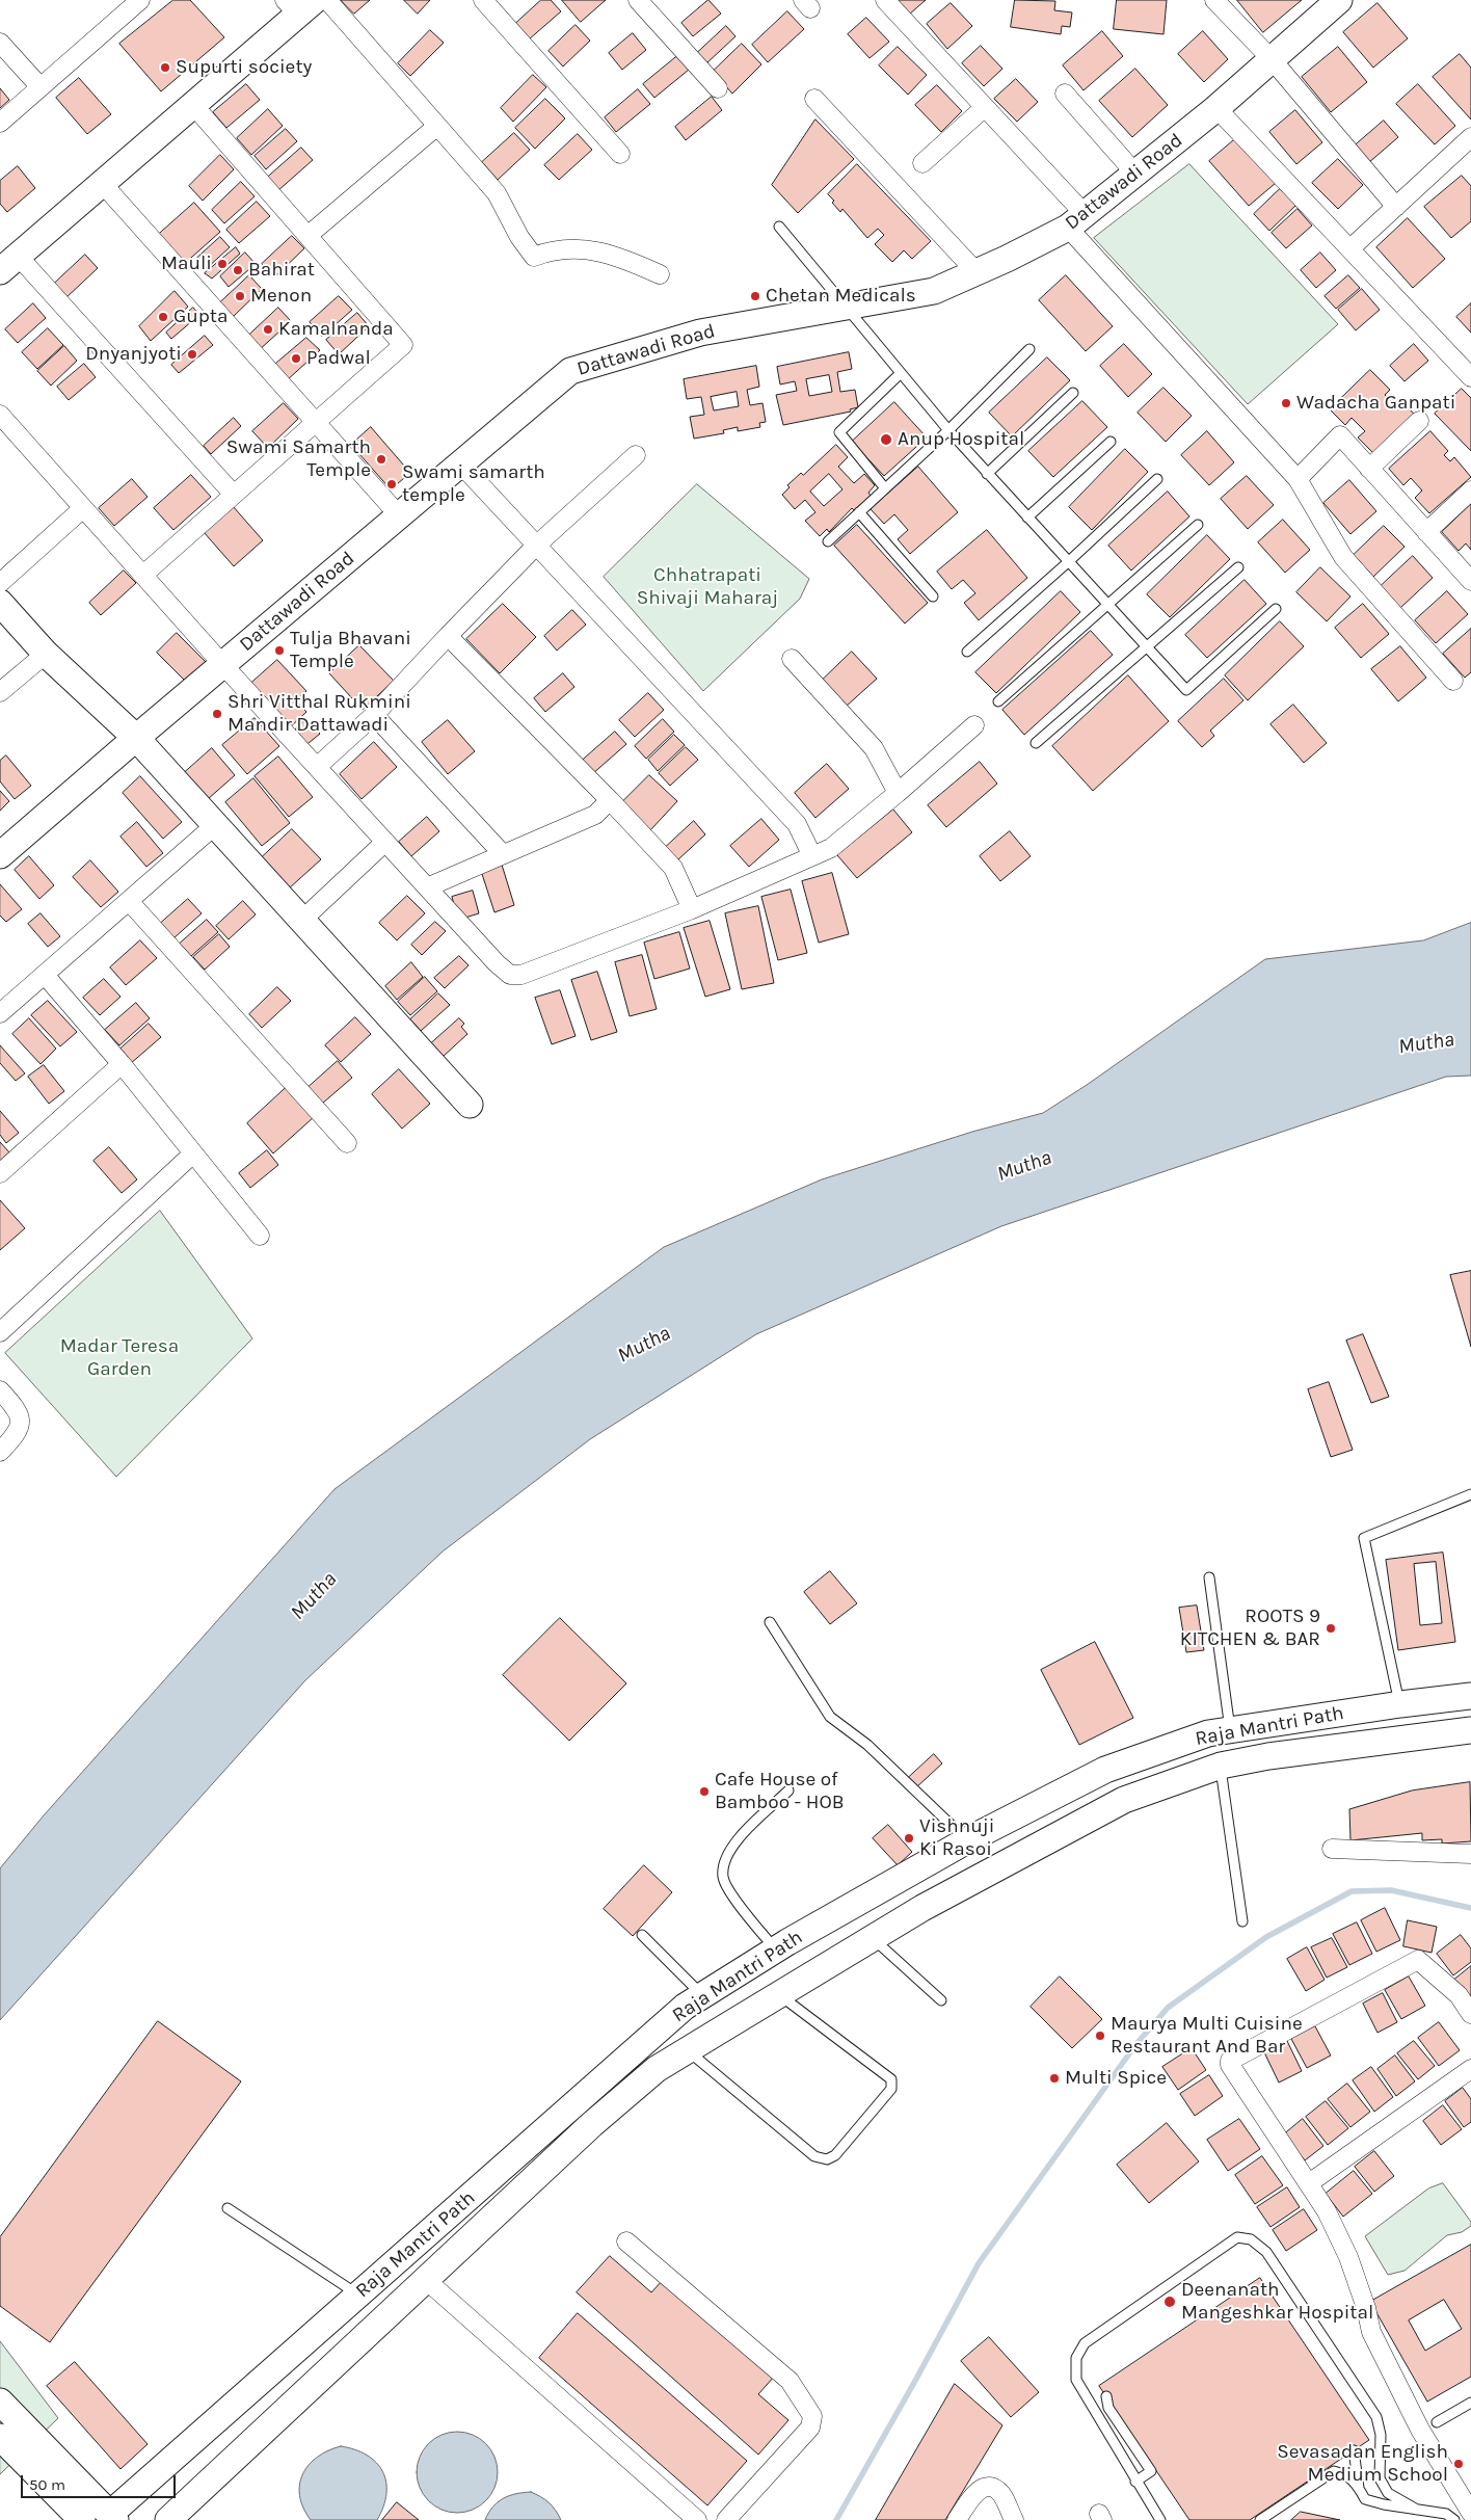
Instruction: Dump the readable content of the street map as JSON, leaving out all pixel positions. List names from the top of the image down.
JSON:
{
  "streets": {
    "main road": ["Dattawadi Road", "Raja Mantri Path"]
  },
  "water": ["Mutha"],
  "parks": ["Chhatrapati Shivaji Maharaj", "Madar Teresa Garden"],
  "places": [
    "Supurti society",
    "Mauli",
    "Bahirat",
    "Menon",
    "Chetan Medicals",
    "Gupta",
    "Kamalnanda",
    "Dnyanjyoti",
    "Padwal",
    "Wadacha Ganpati",
    "Anup Hospital",
    "Swami Samarth Temple",
    "Swami samarth temple",
    "Tulja Bhavani Temple",
    "Shri Vitthal Rukmini Mandir Dattawadi",
    "ROOTS 9 KITCHEN & BAR",
    "Cafe House of Bamboo - HOB",
    "Vishnuji Ki Rasoi",
    "Maurya Multi Cuisine Restaurant And Bar",
    "Multi Spice",
    "Deenanath Mangeshkar Hospital",
    "Sevasadan English Medium School"
  ],
  "scale_bar": "50 m"
}
